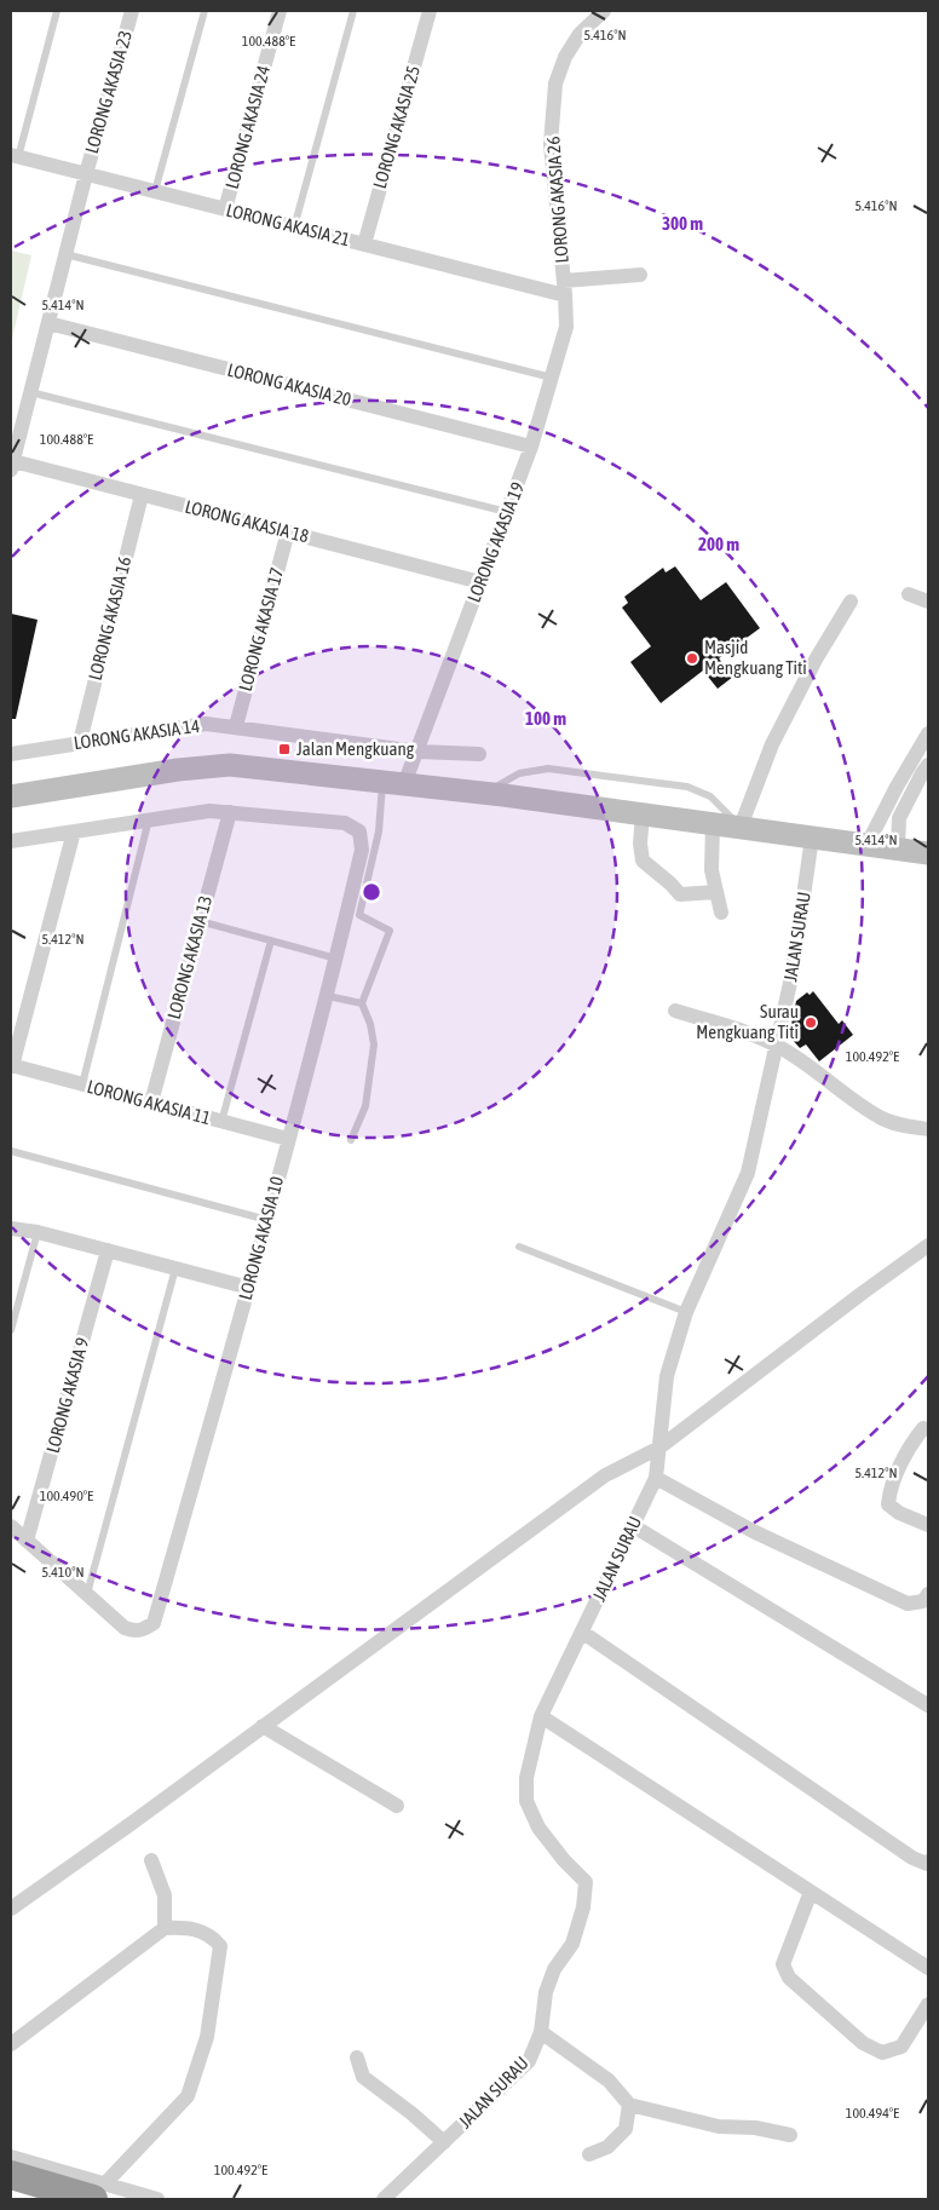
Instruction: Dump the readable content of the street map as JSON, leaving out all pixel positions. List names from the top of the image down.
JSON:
{
  "streets": {
    "street": [
      "LORONG AKASIA 23",
      "LORONG AKASIA 24",
      "LORONG AKASIA 25",
      "LORONG AKASIA 26",
      "LORONG AKASIA 21",
      "LORONG AKASIA 20",
      "LORONG AKASIA 18",
      "LORONG AKASIA 19",
      "LORONG AKASIA 16",
      "LORONG AKASIA 17",
      "LORONG AKASIA 14",
      "JALAN SURAU",
      "LORONG AKASIA 13",
      "LORONG AKASIA 11",
      "LORONG AKASIA 10",
      "LORONG AKASIA 9"
    ]
  },
  "crossings": [
    ["LORONG AKASIA 23", "LORONG AKASIA 21"],
    ["LORONG AKASIA 23", "LORONG AKASIA 20"],
    ["LORONG AKASIA 23", "LORONG AKASIA 18"],
    ["LORONG AKASIA 24", "LORONG AKASIA 21"],
    ["LORONG AKASIA 25", "LORONG AKASIA 21"],
    ["LORONG AKASIA 26", "LORONG AKASIA 21"],
    ["LORONG AKASIA 26", "LORONG AKASIA 19"],
    ["LORONG AKASIA 21", "LORONG AKASIA 19"],
    ["LORONG AKASIA 20", "LORONG AKASIA 19"],
    ["LORONG AKASIA 18", "LORONG AKASIA 19"],
    ["LORONG AKASIA 18", "LORONG AKASIA 16"],
    ["LORONG AKASIA 18", "LORONG AKASIA 17"],
    ["LORONG AKASIA 19", "LORONG AKASIA 14"],
    ["LORONG AKASIA 16", "LORONG AKASIA 14"],
    ["LORONG AKASIA 17", "LORONG AKASIA 14"],
    ["LORONG AKASIA 13", "LORONG AKASIA 11"],
    ["LORONG AKASIA 13", "LORONG AKASIA 10"],
    ["LORONG AKASIA 11", "LORONG AKASIA 10"]
  ],
  "places": {
    "other": ["Masjid Mengkuang Titi", "Surau Mengkuang Titi"],
    "transit": ["Jalan Mengkuang"]
  },
  "coordinates": [
    "5.416°N",
    "100.488°E",
    "5.414°N",
    "5.412°N",
    "100.492°E",
    "100.490°E",
    "5.410°N",
    "100.494°E"
  ],
  "rings": ["300 m", "200 m", "100 m"]
}
